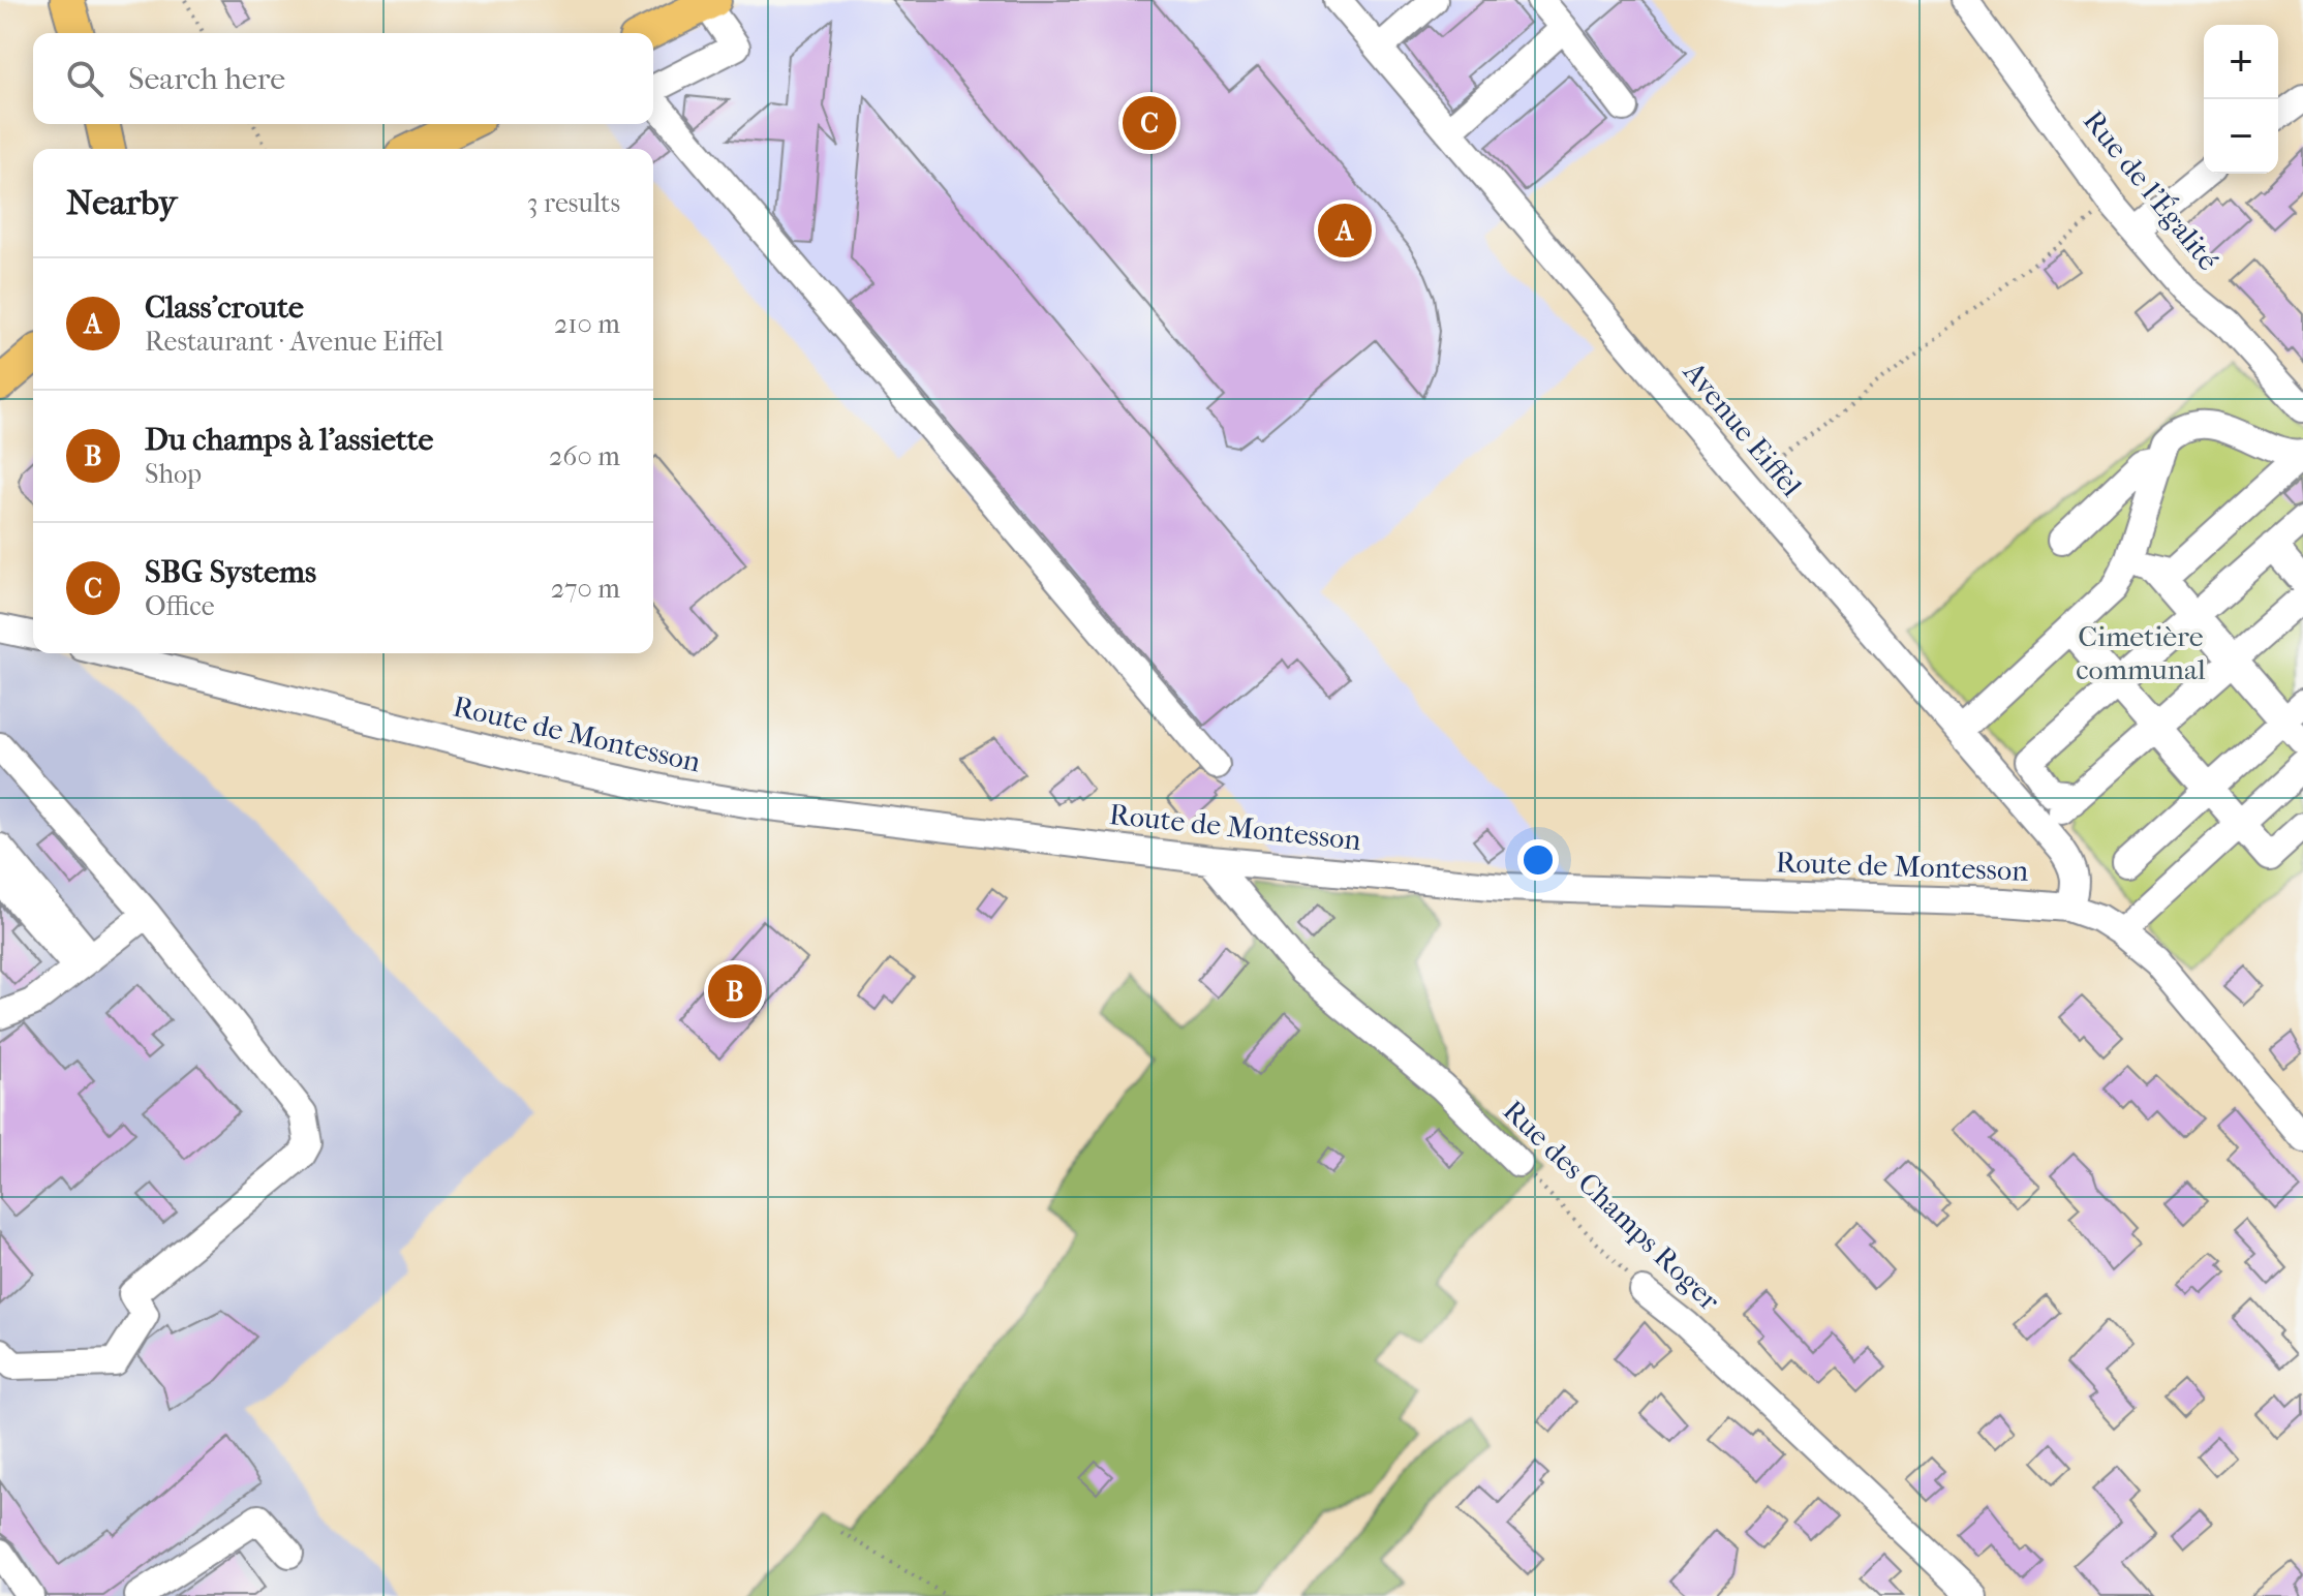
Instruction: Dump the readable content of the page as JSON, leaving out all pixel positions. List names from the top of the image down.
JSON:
{
  "streets": {
    "street": [
      "Rue de l'Égalité",
      "Avenue Eiffel",
      "Route de Montesson",
      "Rue des Champs Roger"
    ]
  },
  "crossings": [
    ["Avenue Eiffel", "Route de Montesson"],
    ["Route de Montesson", "Rue des Champs Roger"]
  ],
  "parks": ["Cimetière communal"],
  "page": {
    "map_buttons": ["+", "−"],
    "search": "Search here",
    "pins": ["C", "A", "B"],
    "heading": ["Nearby", "3 results"],
    "list": [
      {
        "mark": "A",
        "name": "Class'croute",
        "note": "Restaurant · Avenue Eiffel",
        "value": "210 m"
      },
      {
        "mark": "B",
        "name": "Du champs à l'assiette",
        "note": "Shop",
        "value": "260 m"
      },
      {
        "mark": "C",
        "name": "SBG Systems",
        "note": "Office",
        "value": "270 m"
      }
    ]
  }
}
